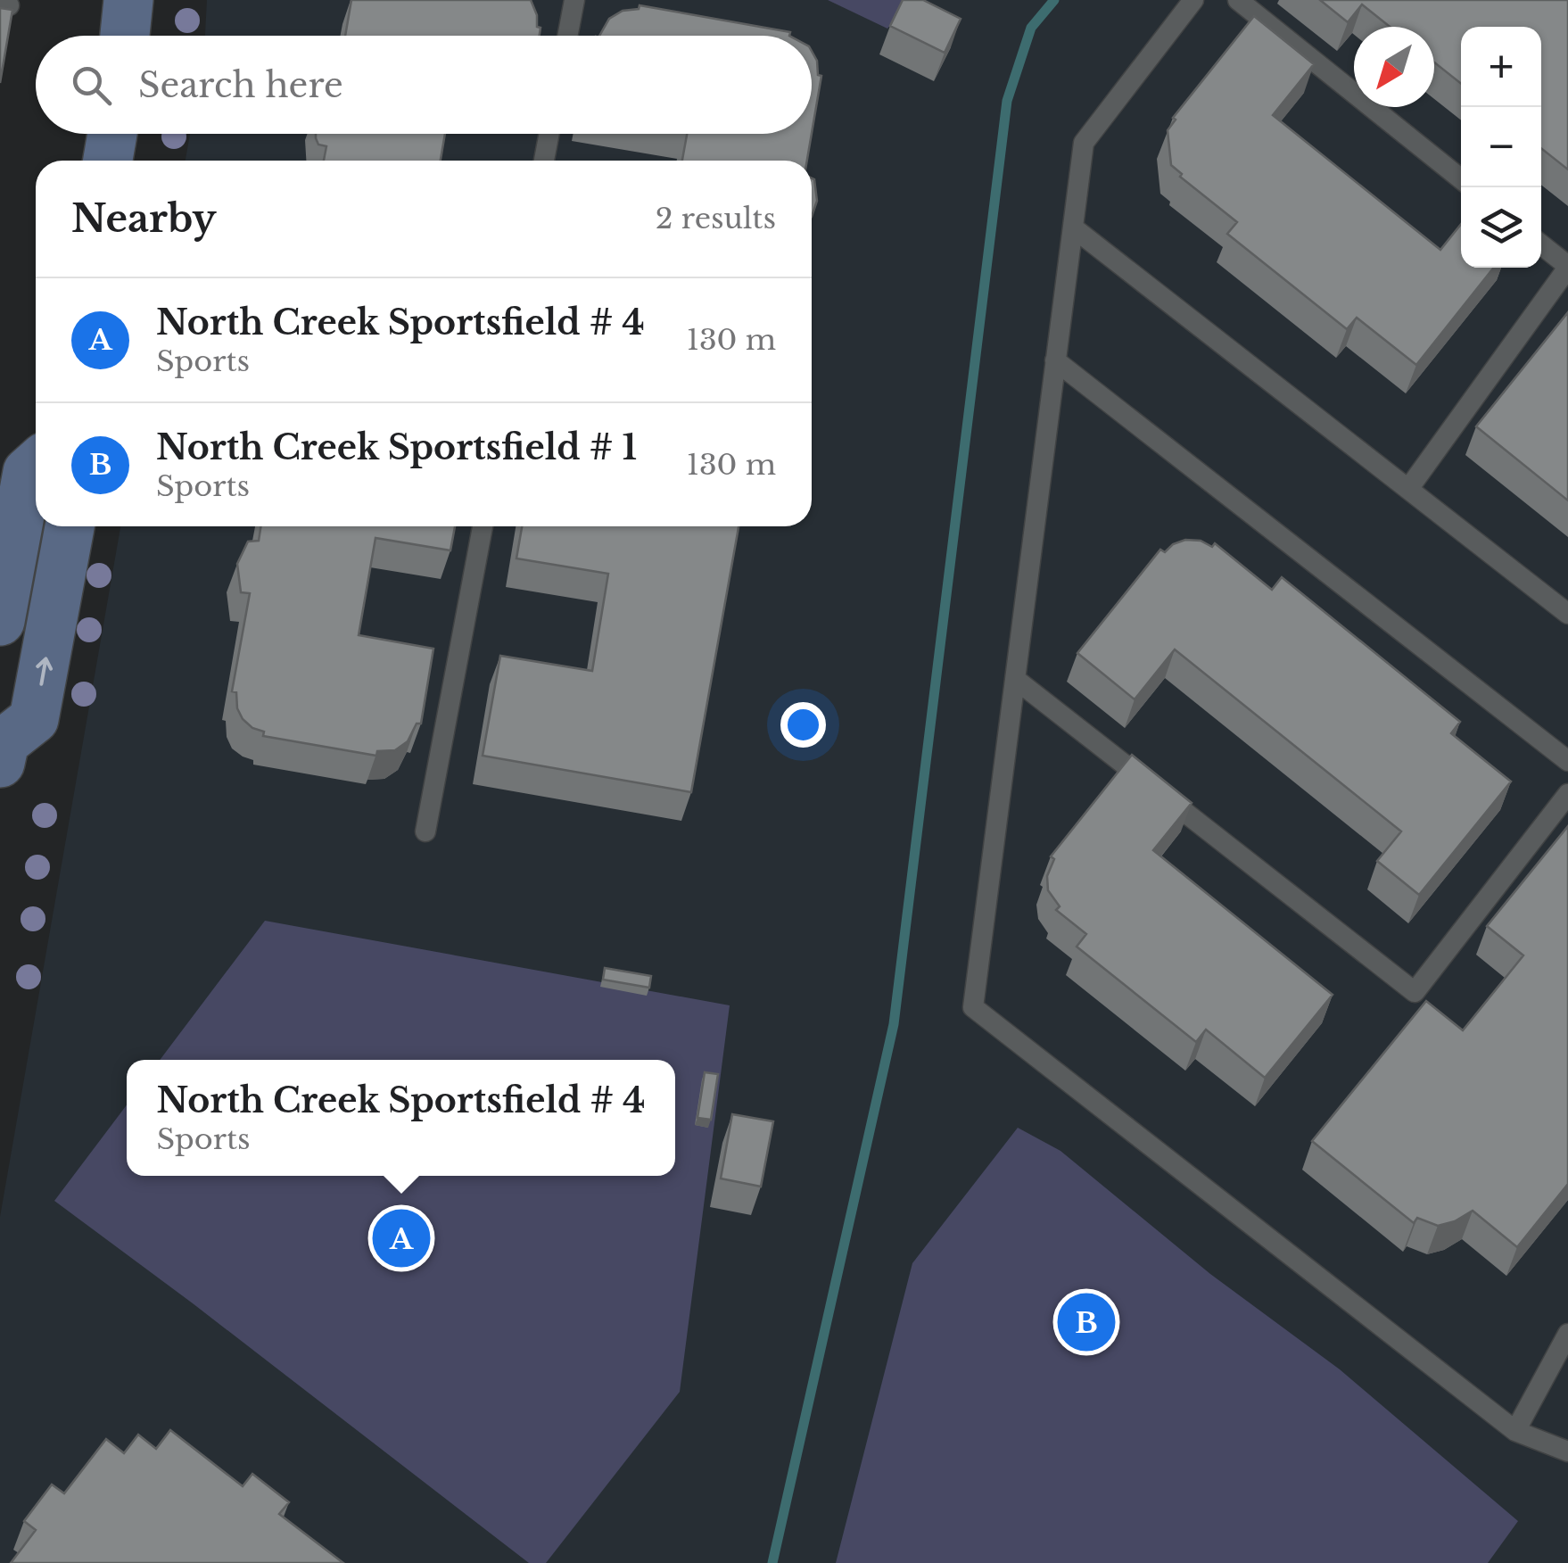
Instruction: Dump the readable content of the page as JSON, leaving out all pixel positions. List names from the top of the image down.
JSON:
{
  "north": "bottom left",
  "page": {
    "map_buttons": ["+", "−"],
    "search": "Search here",
    "heading": ["Nearby", "2 results"],
    "list": [
      {
        "mark": "A",
        "name": "North Creek Sportsfield # 4",
        "note": "Sports",
        "value": "130 m"
      },
      {
        "mark": "B",
        "name": "North Creek Sportsfield # 1",
        "note": "Sports",
        "value": "130 m"
      }
    ],
    "popup": ["North Creek Sportsfield # 4", "Sports"],
    "pins": ["A", "B"]
  }
}
